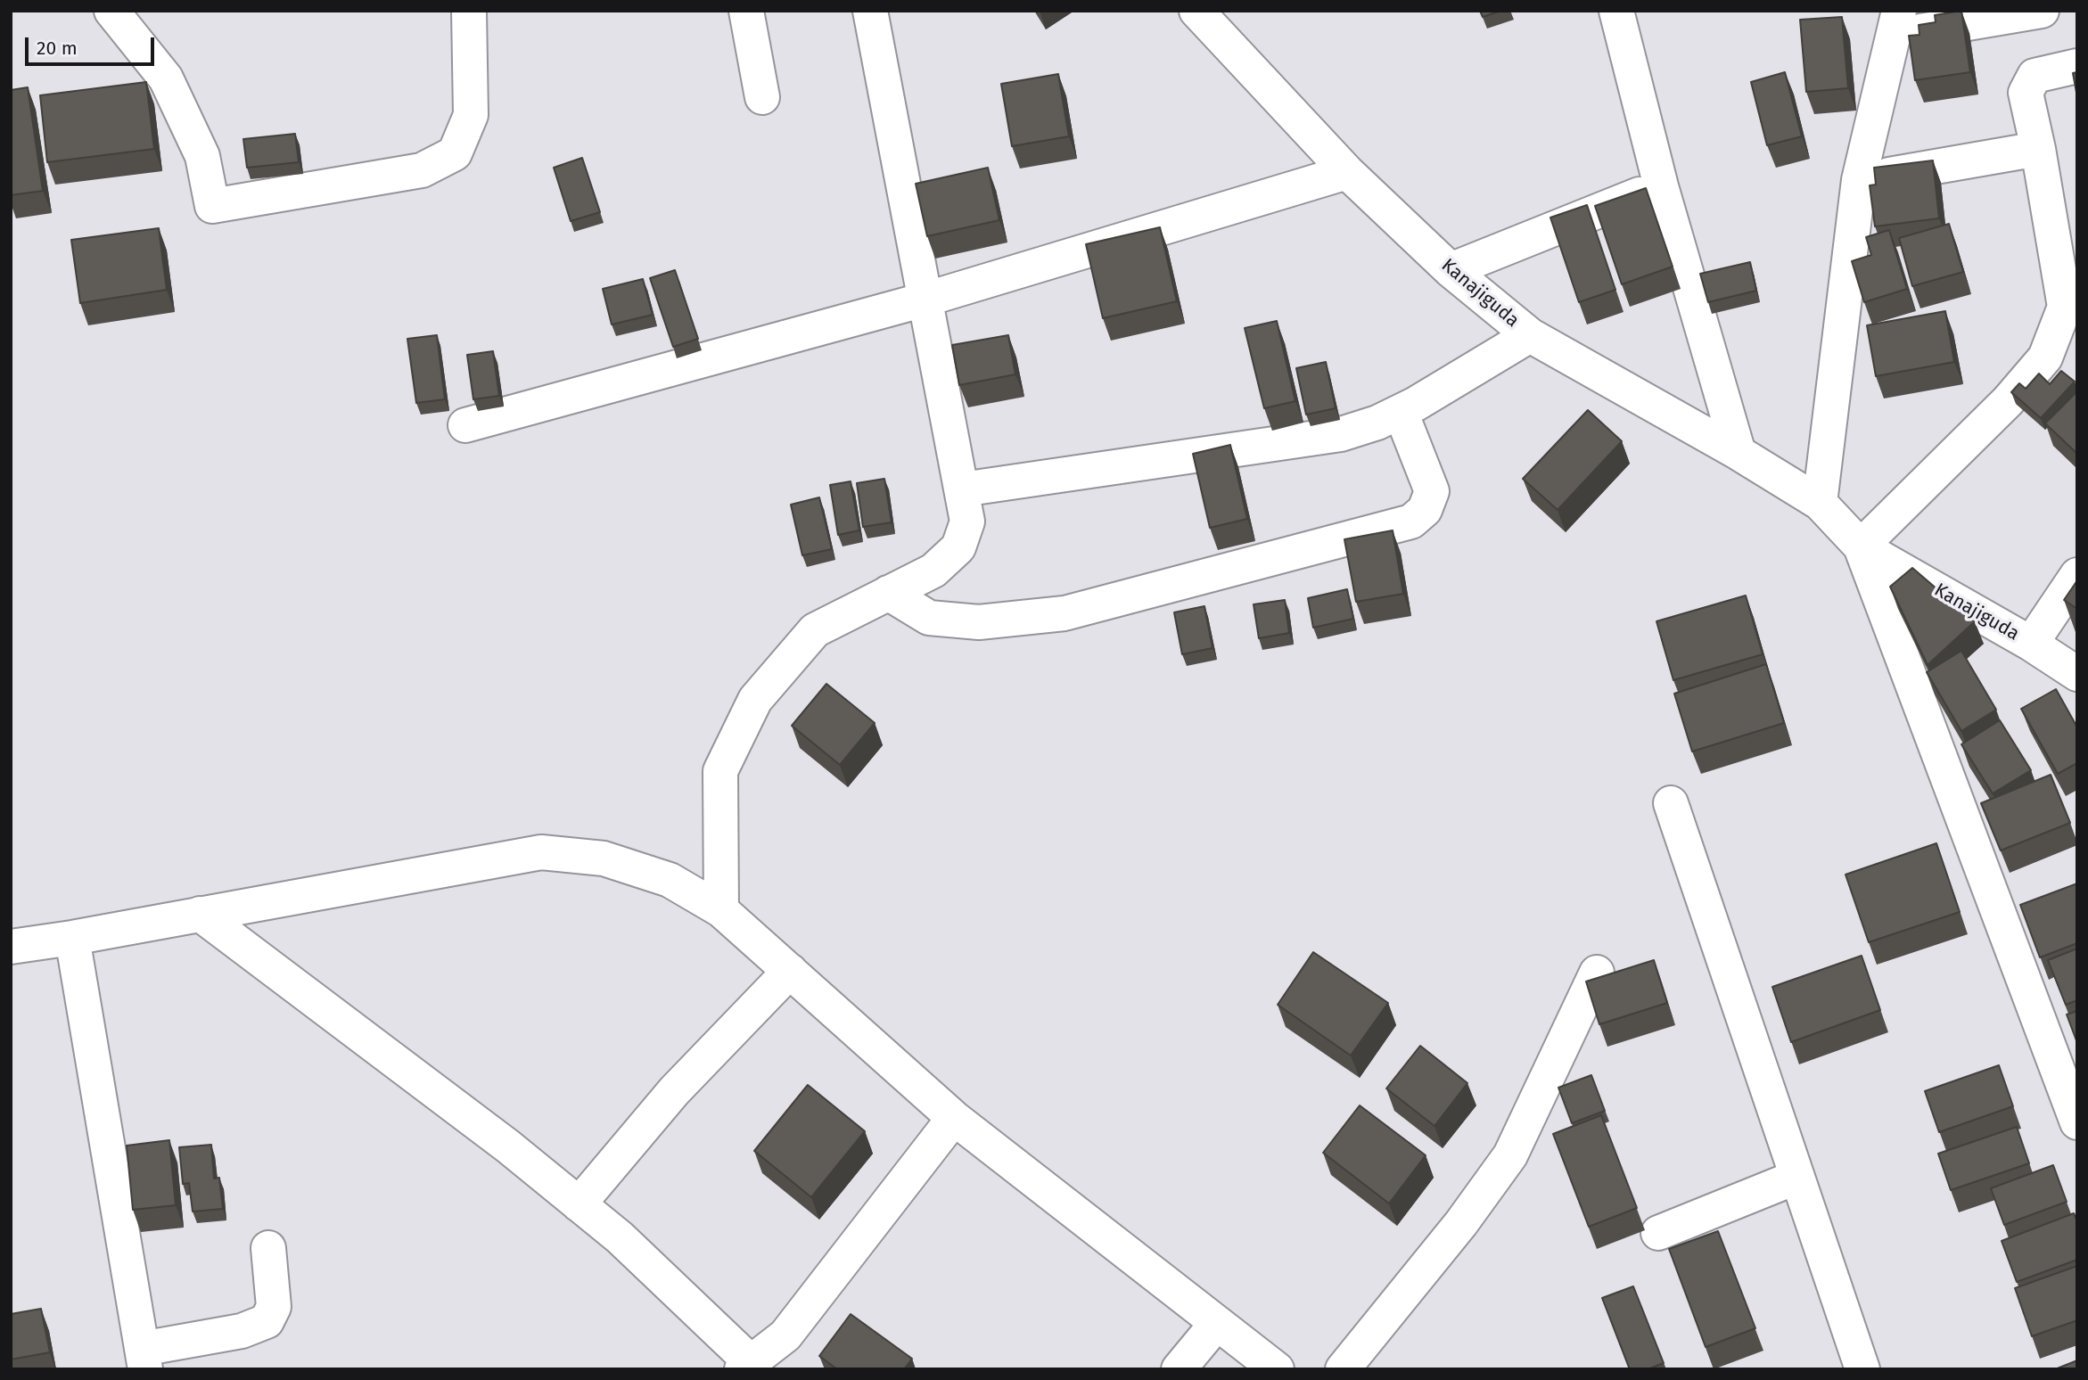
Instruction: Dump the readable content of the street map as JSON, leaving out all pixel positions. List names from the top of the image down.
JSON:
{
  "streets": {
    "street": ["Kanajiguda"]
  },
  "scale_bar": "20 m"
}
